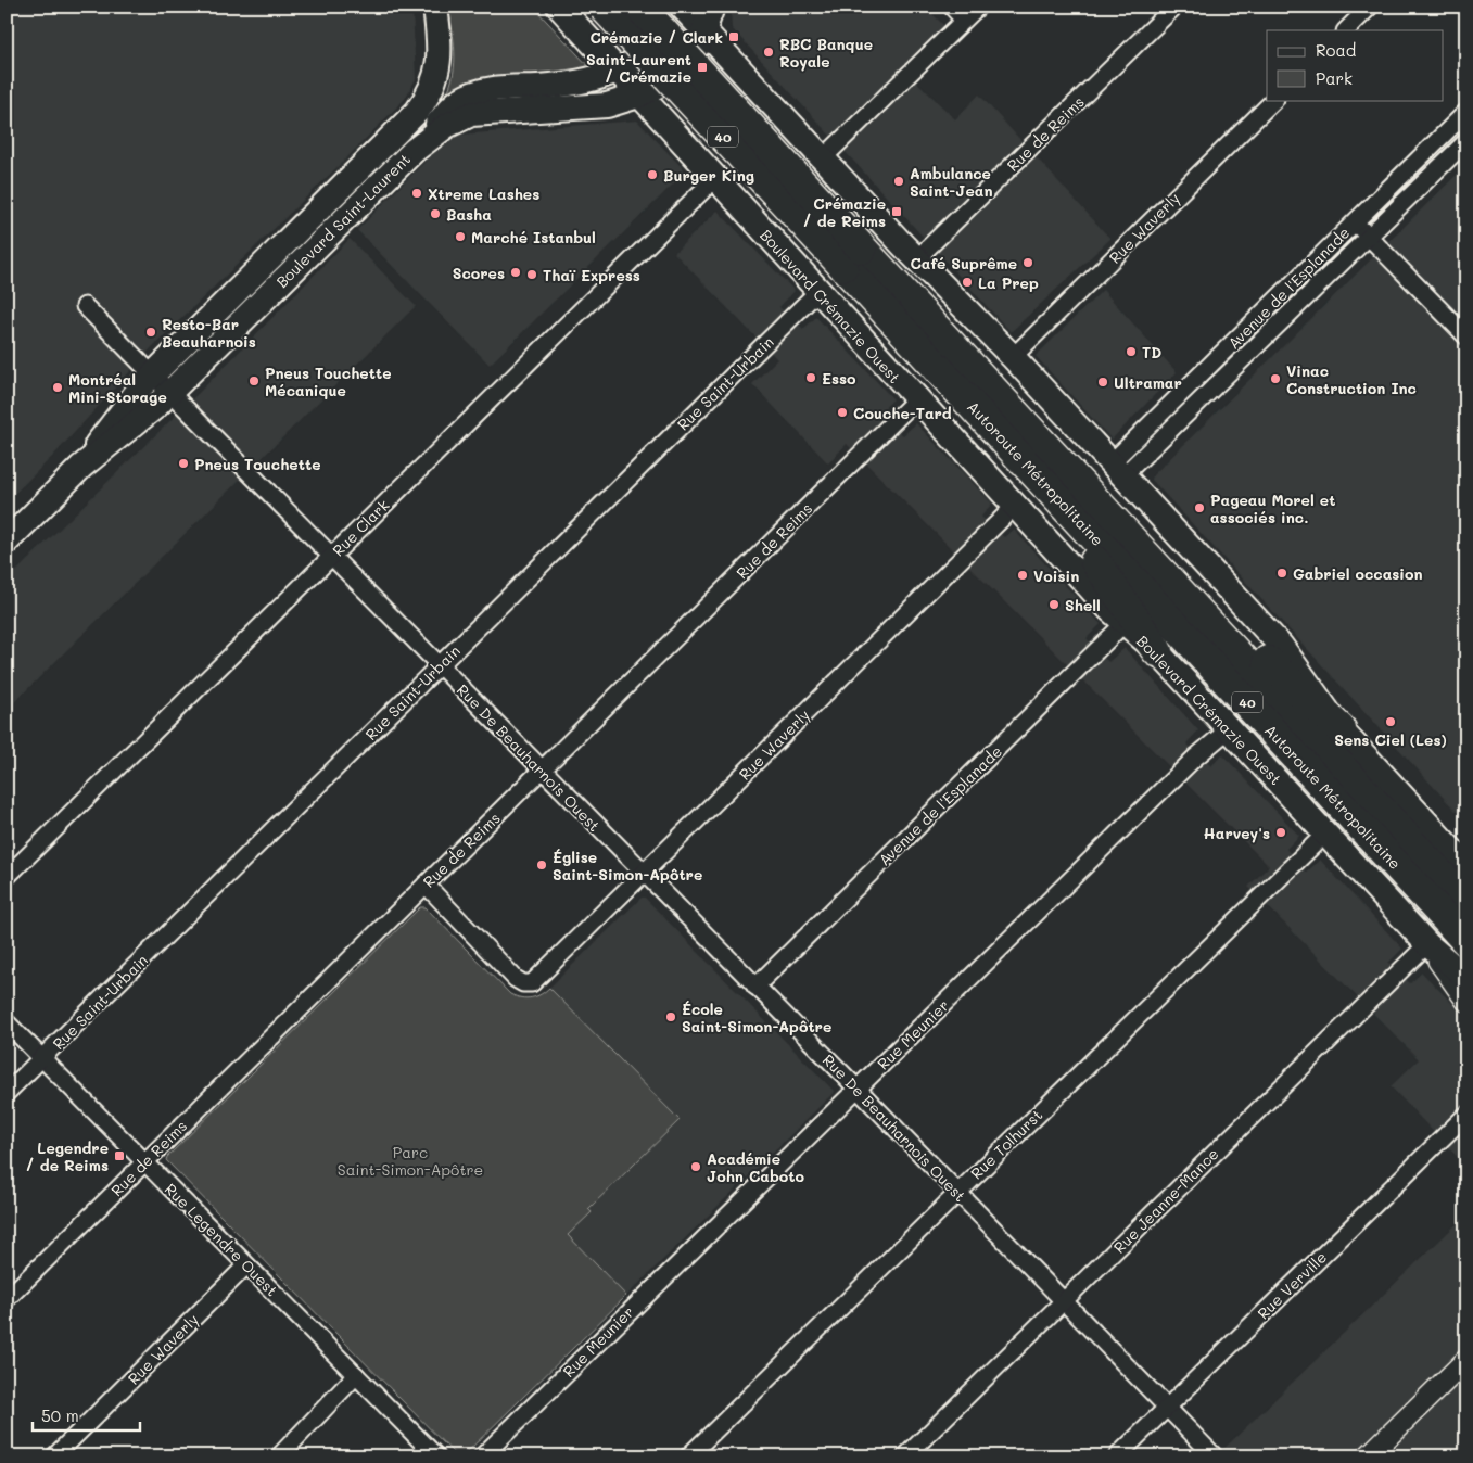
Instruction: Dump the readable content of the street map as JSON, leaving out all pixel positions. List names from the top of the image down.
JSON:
{
  "streets": {
    "highway": ["40", "Autoroute Métropolitaine"],
    "main road": ["Boulevard Saint-Laurent", "Boulevard Crémazie Ouest"],
    "street": [
      "Rue de Reims",
      "Rue Waverly",
      "Avenue de l'Esplanade",
      "Rue Saint-Urbain",
      "Rue Clark",
      "Rue De Beauharnois Ouest",
      "Rue Meunier",
      "Rue Tolhurst",
      "Rue Jeanne-Mance",
      "Rue Legendre Ouest",
      "Rue Verville"
    ]
  },
  "crossings": [
    ["Rue de Reims", "Rue Waverly"],
    ["Rue de Reims", "Boulevard Crémazie Ouest"],
    ["Rue de Reims", "Rue De Beauharnois Ouest"],
    ["Rue de Reims", "Rue Legendre Ouest"],
    ["Boulevard Saint-Laurent", "Boulevard Crémazie Ouest"],
    ["Boulevard Saint-Laurent", "Rue De Beauharnois Ouest"],
    ["Rue Waverly", "Boulevard Crémazie Ouest"],
    ["Rue Waverly", "Rue De Beauharnois Ouest"],
    ["Rue Waverly", "Rue Legendre Ouest"],
    ["Avenue de l'Esplanade", "Boulevard Crémazie Ouest"],
    ["Avenue de l'Esplanade", "Rue De Beauharnois Ouest"],
    ["Boulevard Crémazie Ouest", "Rue Saint-Urbain"],
    ["Boulevard Crémazie Ouest", "Rue Clark"],
    ["Boulevard Crémazie Ouest", "Rue Meunier"],
    ["Boulevard Crémazie Ouest", "Rue Tolhurst"],
    ["Boulevard Crémazie Ouest", "Rue Jeanne-Mance"],
    ["Rue Saint-Urbain", "Rue De Beauharnois Ouest"],
    ["Rue Saint-Urbain", "Rue Legendre Ouest"],
    ["Rue Clark", "Rue De Beauharnois Ouest"],
    ["Rue De Beauharnois Ouest", "Rue Meunier"],
    ["Rue De Beauharnois Ouest", "Rue Tolhurst"],
    ["Rue De Beauharnois Ouest", "Rue Jeanne-Mance"],
    ["Rue De Beauharnois Ouest", "Rue Verville"]
  ],
  "parks": ["Parc Saint-Simon-Apôtre"],
  "places": {
    "transit": [
      "Crémazie / Clark",
      "Saint-Laurent / Crémazie",
      "Crémazie / de Reims",
      "Legendre / de Reims"
    ],
    "other": [
      "RBC Banque Royale",
      "Burger King",
      "Ambulance Saint-Jean",
      "Xtreme Lashes",
      "Basha",
      "Marché Istanbul",
      "Café Suprême",
      "Scores",
      "Thaï Express",
      "La Prep",
      "Resto-Bar Beauharnois",
      "TD",
      "Esso",
      "Vinac Construction Inc",
      "Pneus Touchette Mécanique",
      "Ultramar",
      "Montréal Mini-Storage",
      "Couche-Tard",
      "Pneus Touchette",
      "Pageau Morel et associés inc.",
      "Gabriel occasion",
      "Voisin",
      "Shell",
      "Sens Ciel (Les)",
      "Harvey's",
      "Église Saint-Simon-Apôtre",
      "École Saint-Simon-Apôtre",
      "Académie John Caboto"
    ]
  },
  "legend": ["Road", "Park"],
  "scale_bar": "50 m"
}
